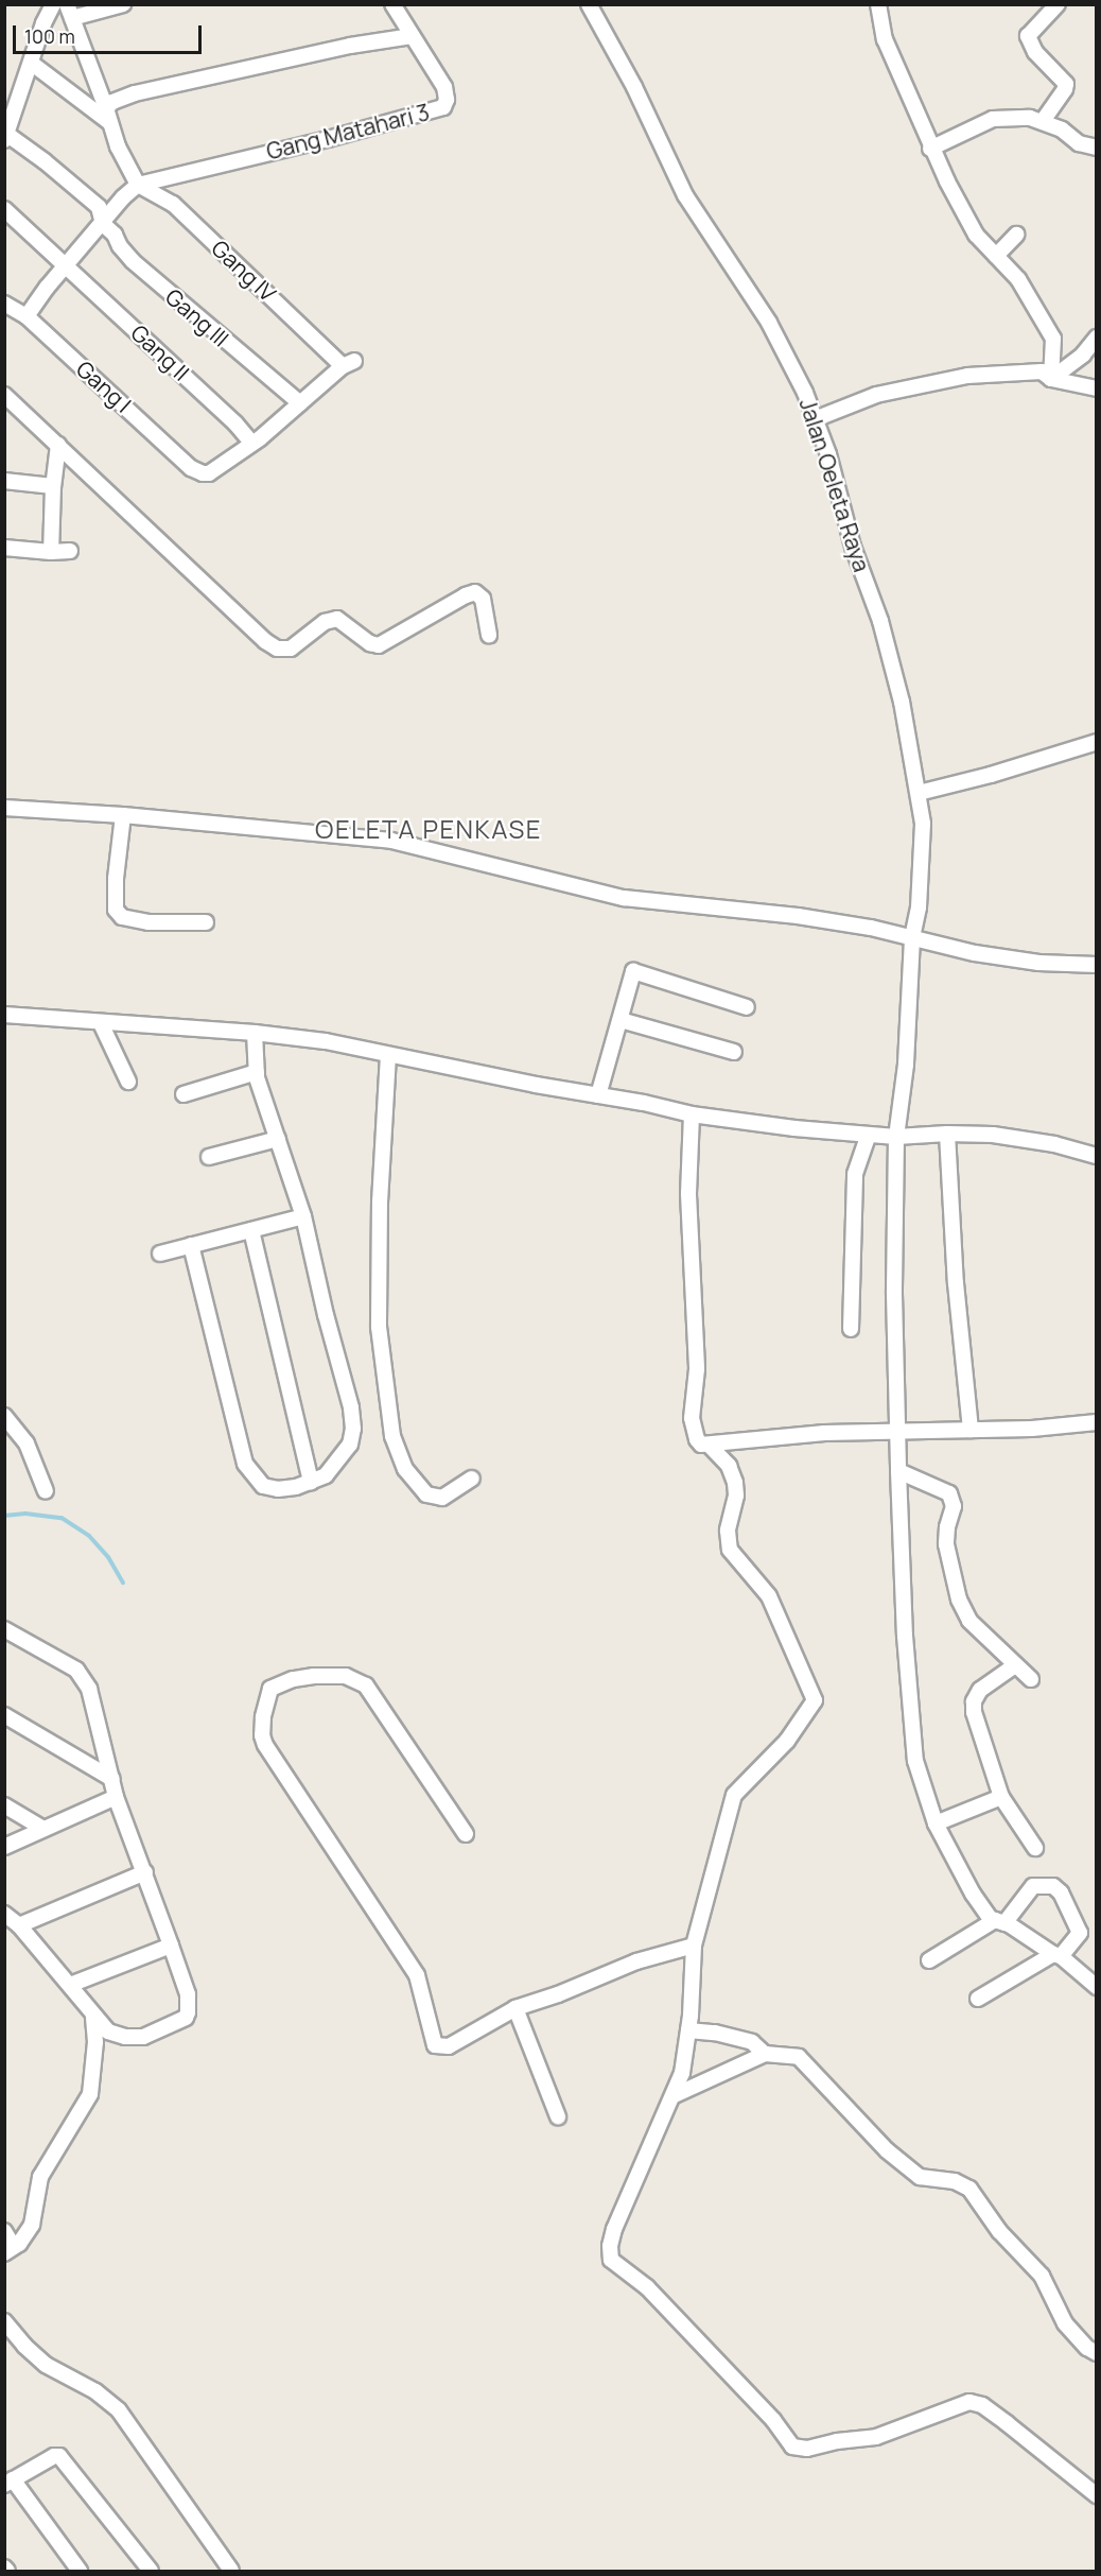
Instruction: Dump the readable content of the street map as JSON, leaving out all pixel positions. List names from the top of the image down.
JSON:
{
  "streets": {
    "street": [
      "Gang Matahari 3",
      "Gang IV",
      "Gang III",
      "Gang II",
      "Gang I",
      "Jalan Oeleta Raya"
    ]
  },
  "crossings": [
    ["Gang Matahari 3", "Gang IV"],
    ["Gang IV", "Gang III"],
    ["Gang II", "Gang I"]
  ],
  "districts": ["OELETA PENKASE"],
  "scale_bar": "100 m"
}
